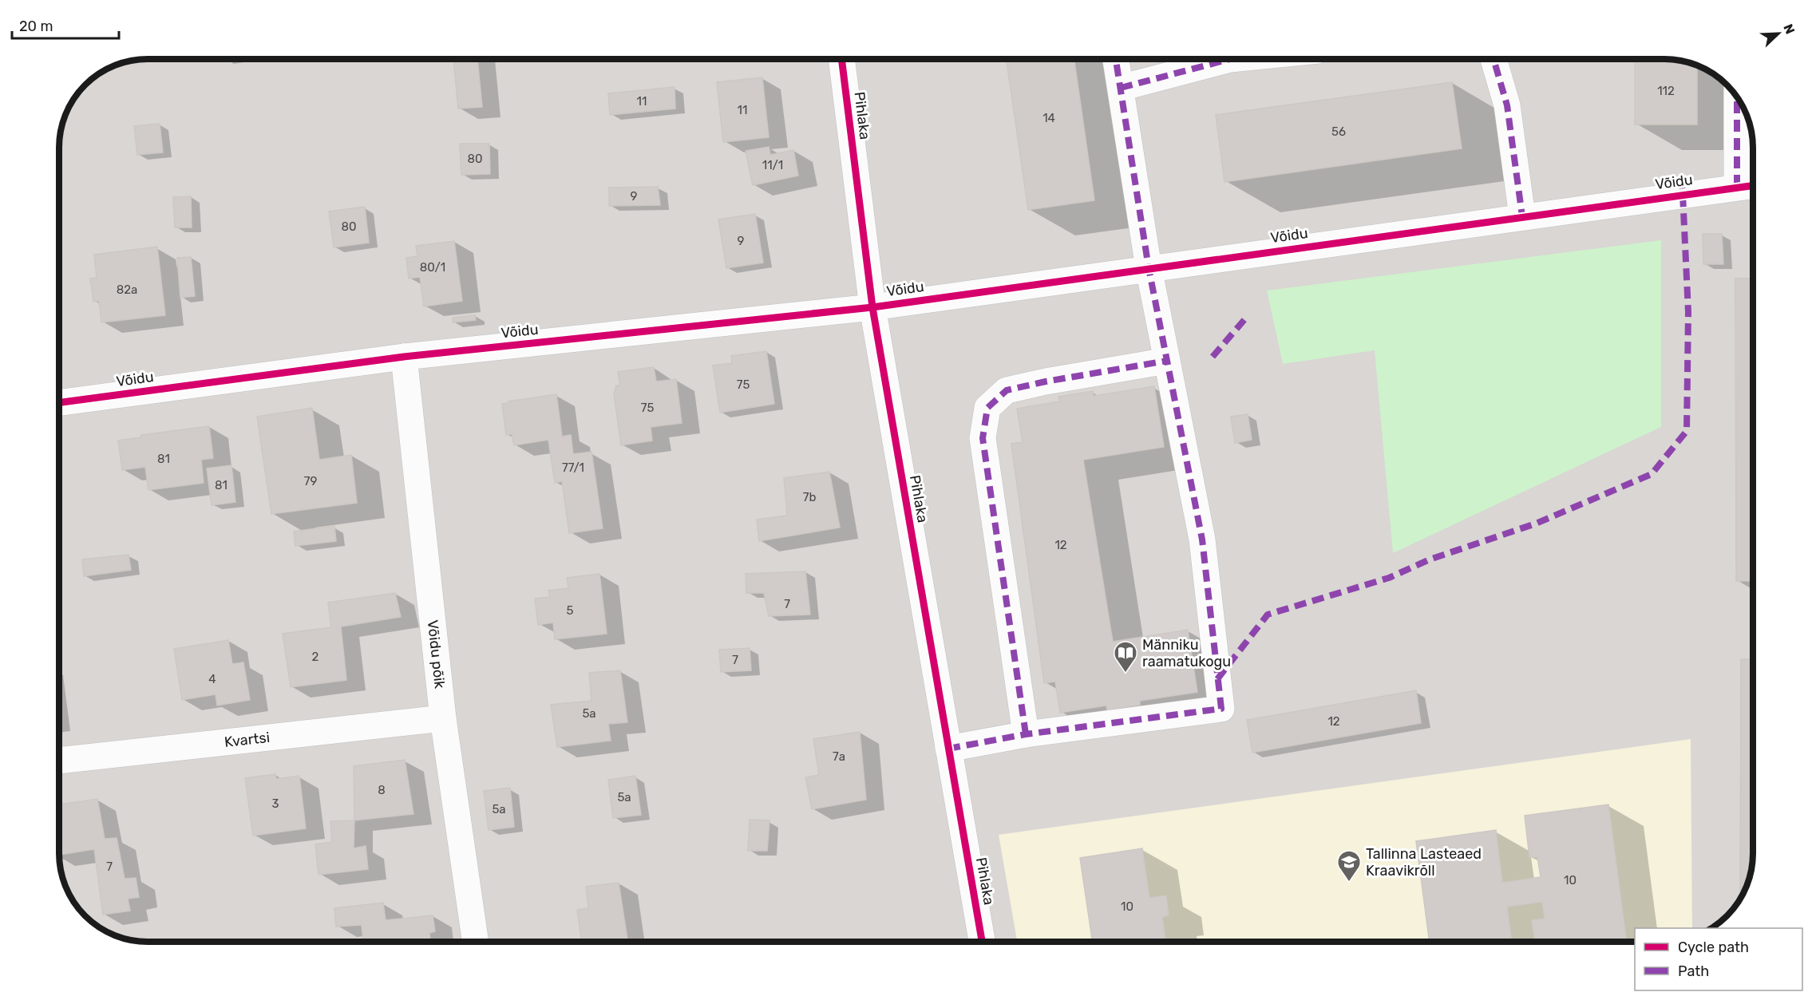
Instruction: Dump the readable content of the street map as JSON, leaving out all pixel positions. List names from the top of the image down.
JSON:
{
  "streets": {
    "street": [
      "Pihlaka",
      "Võidu",
      "Võidu põik",
      "Kvartsi"
    ]
  },
  "crossings": [
    ["Pihlaka", "Võidu"],
    ["Võidu", "Võidu põik"],
    ["Võidu põik", "Kvartsi"]
  ],
  "places": {
    "library": ["Männiku raamatukogu"],
    "school or university": ["Tallinna Lasteaed Kraavikrõll"]
  },
  "house_numbers": [
    "112",
    "11",
    "11",
    "14",
    "56",
    "80",
    "11/1",
    "9",
    "80",
    "9",
    "80/1",
    "82a",
    "75",
    "75",
    "81",
    "77/1",
    "79",
    "81",
    "7b",
    "12",
    "7",
    "5",
    "2",
    "7",
    "4",
    "5a",
    "12",
    "7a",
    "8",
    "5a",
    "3",
    "5a",
    "7",
    "10",
    "10"
  ],
  "legend": ["Cycle path", "Path"],
  "scale_bar": "20 m",
  "north": "top right"
}
